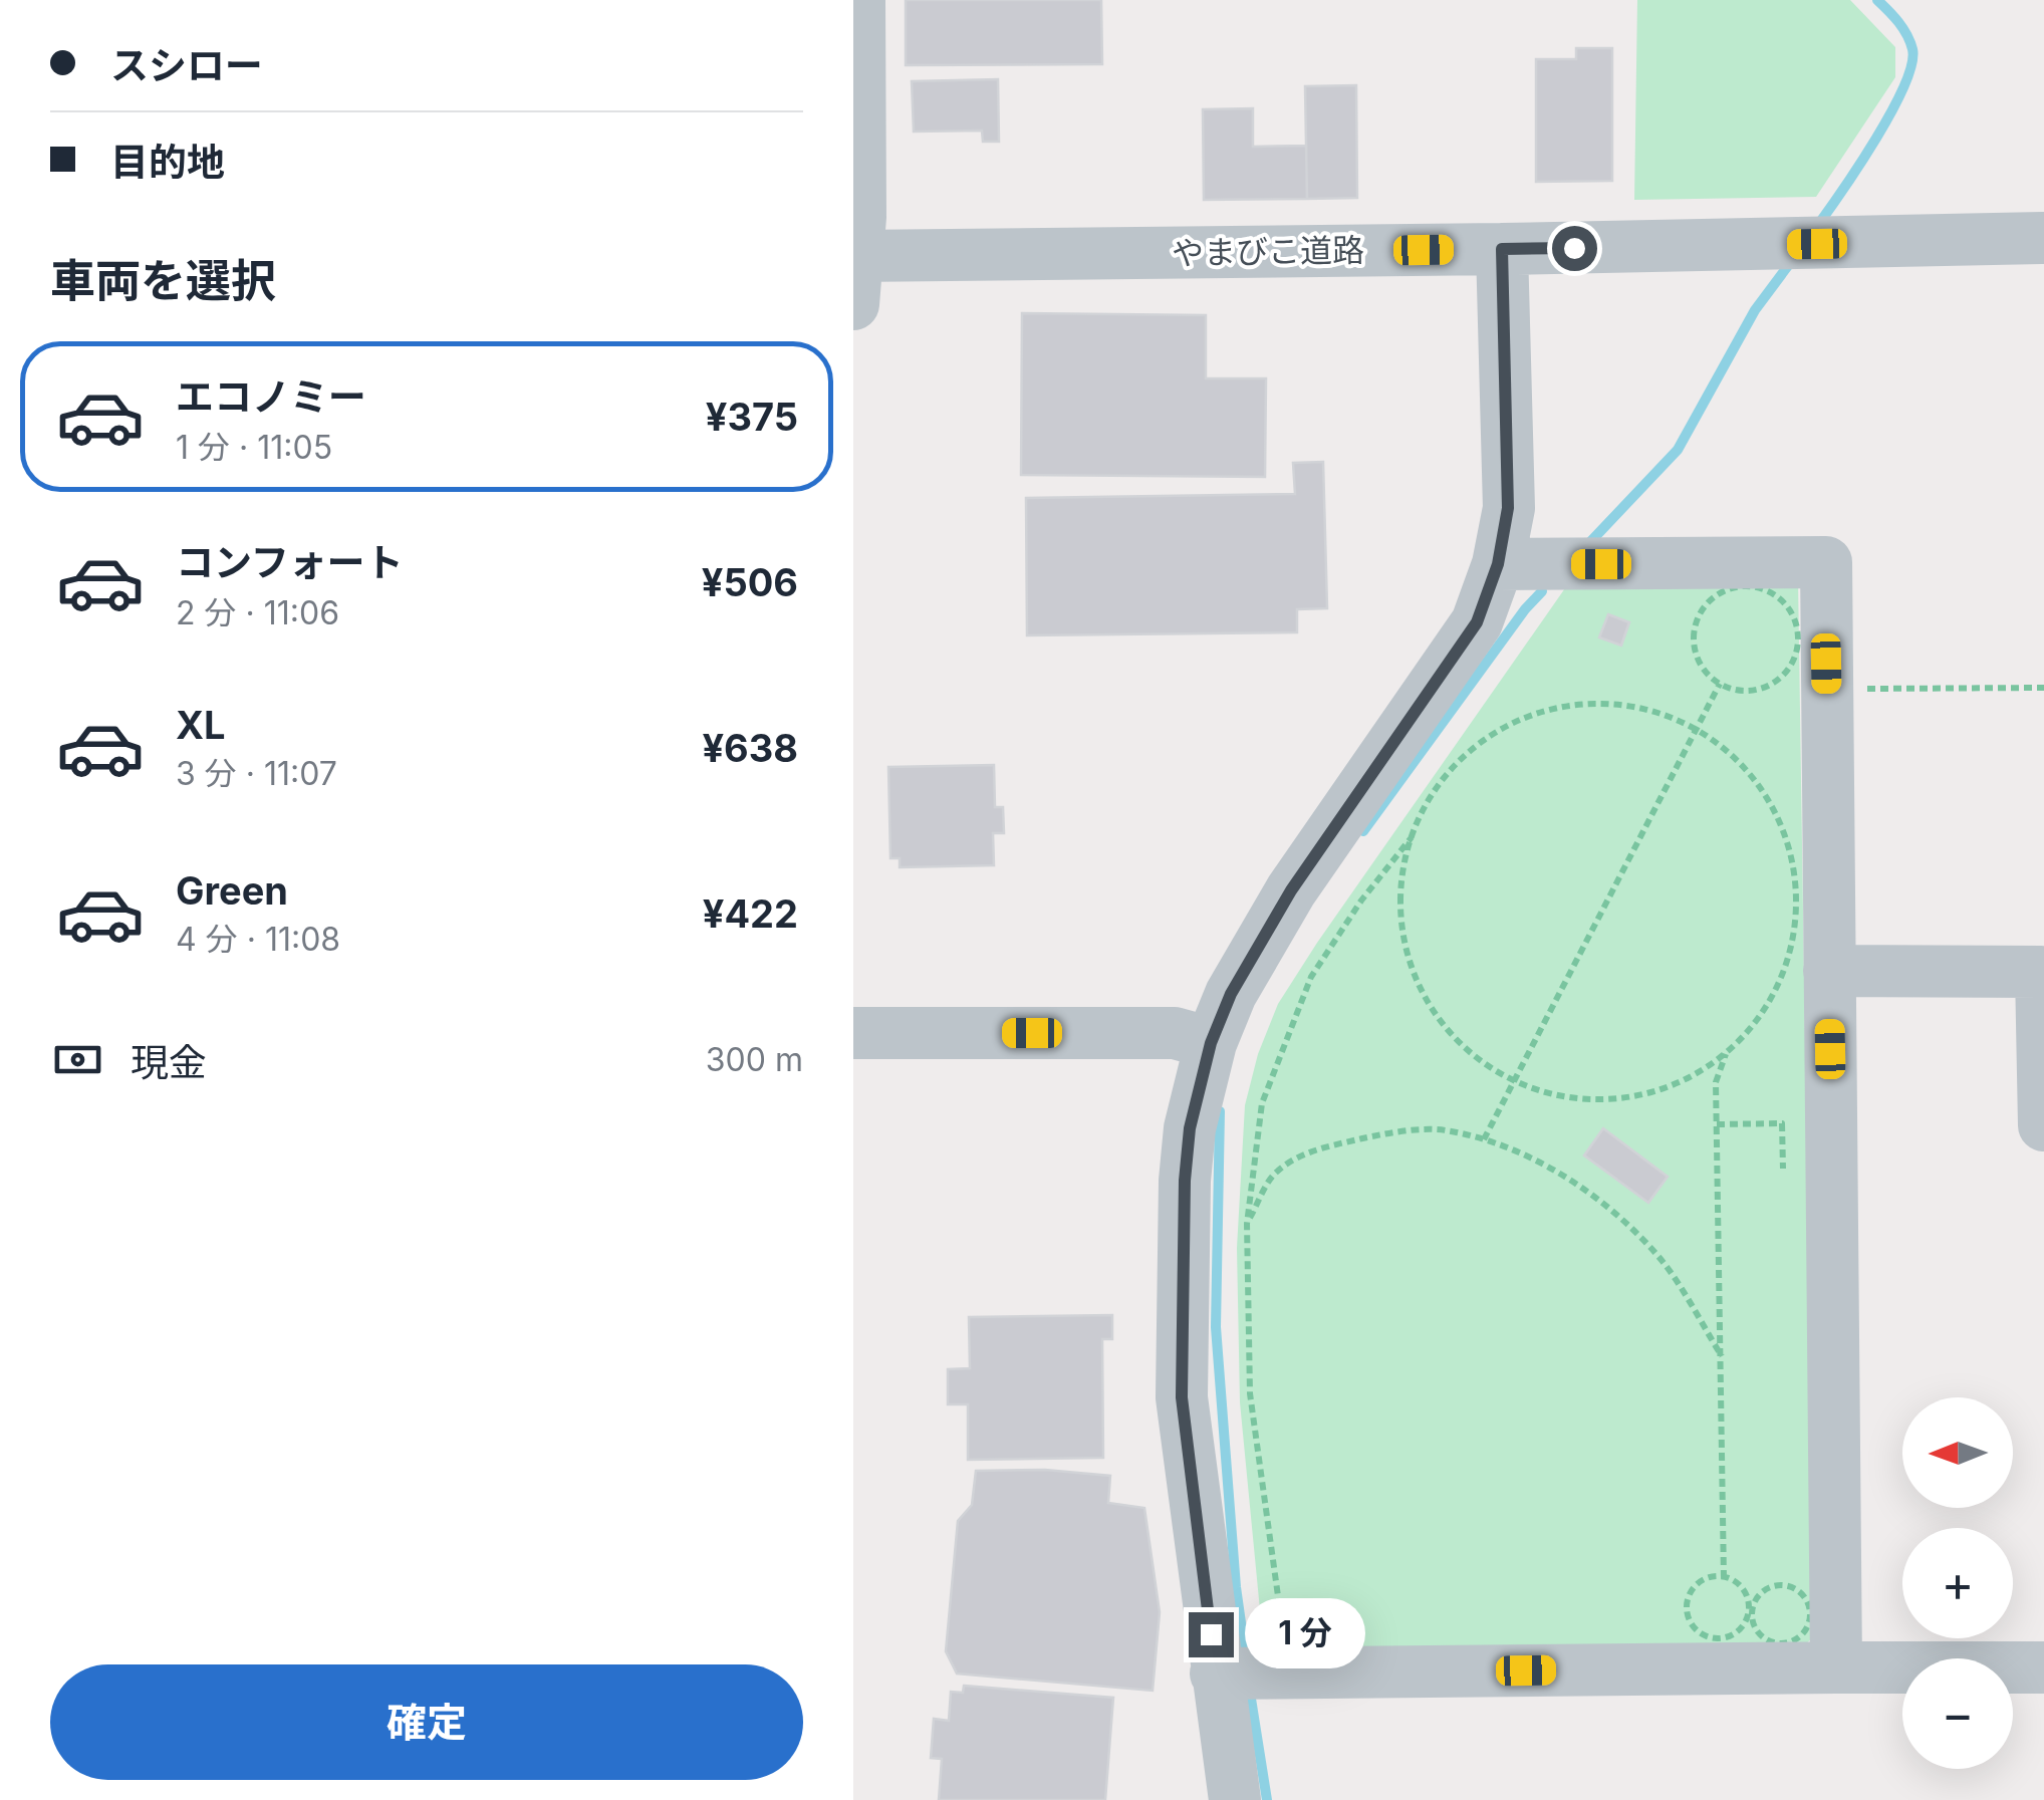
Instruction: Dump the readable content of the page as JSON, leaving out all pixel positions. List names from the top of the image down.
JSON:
{
  "streets": {
    "street": ["やまびこ道路"]
  },
  "north": "left",
  "page": {
    "banner": ["スシロー", "目的地"],
    "heading": "車両を選択",
    "list": [
      {
        "name": "エコノミー",
        "note": "1 分 · 11:05",
        "value": "¥375"
      },
      {
        "name": "コンフォート",
        "note": "2 分 · 11:06",
        "value": "¥506"
      },
      {
        "name": "XL",
        "note": "3 分 · 11:07",
        "value": "¥638"
      },
      {
        "name": "Green",
        "note": "4 分 · 11:08",
        "value": "¥422"
      }
    ],
    "pay": ["現金", "300 m"],
    "map_buttons": ["+", "−"],
    "bubble": "1 分",
    "buttons": "確定"
  }
}
